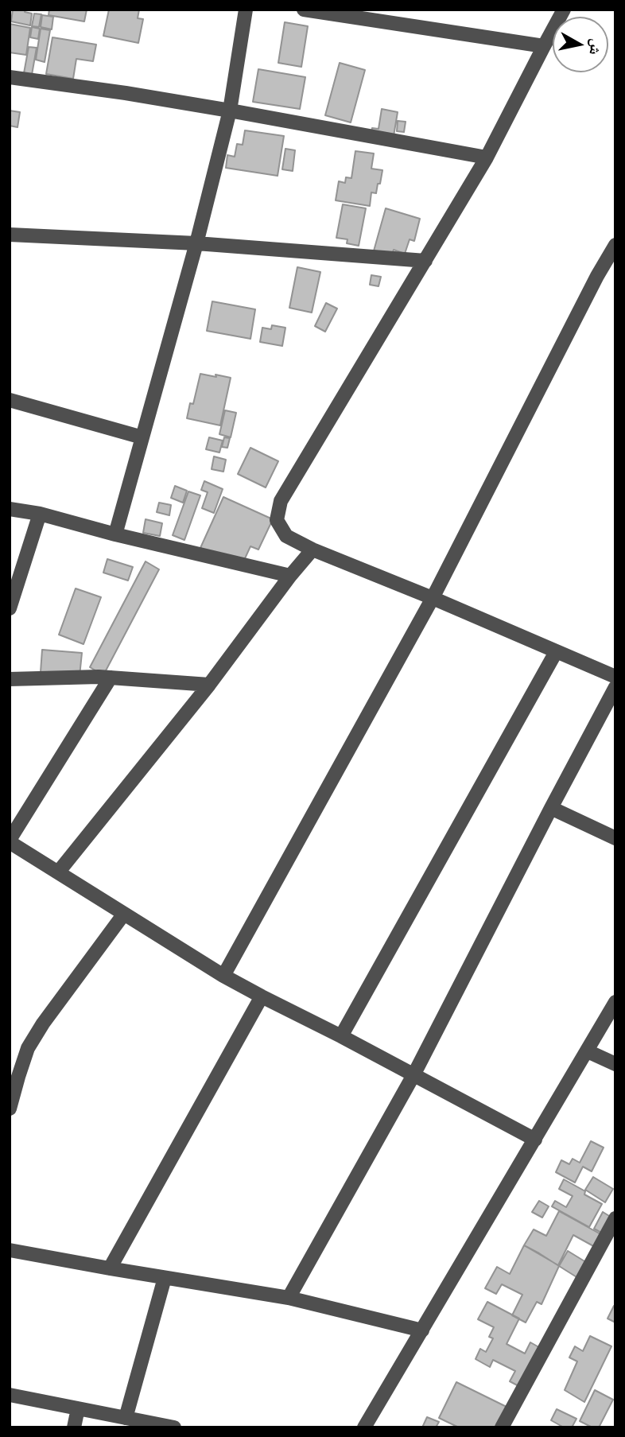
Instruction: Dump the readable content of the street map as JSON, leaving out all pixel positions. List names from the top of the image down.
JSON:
{
  "north": "right"
}
